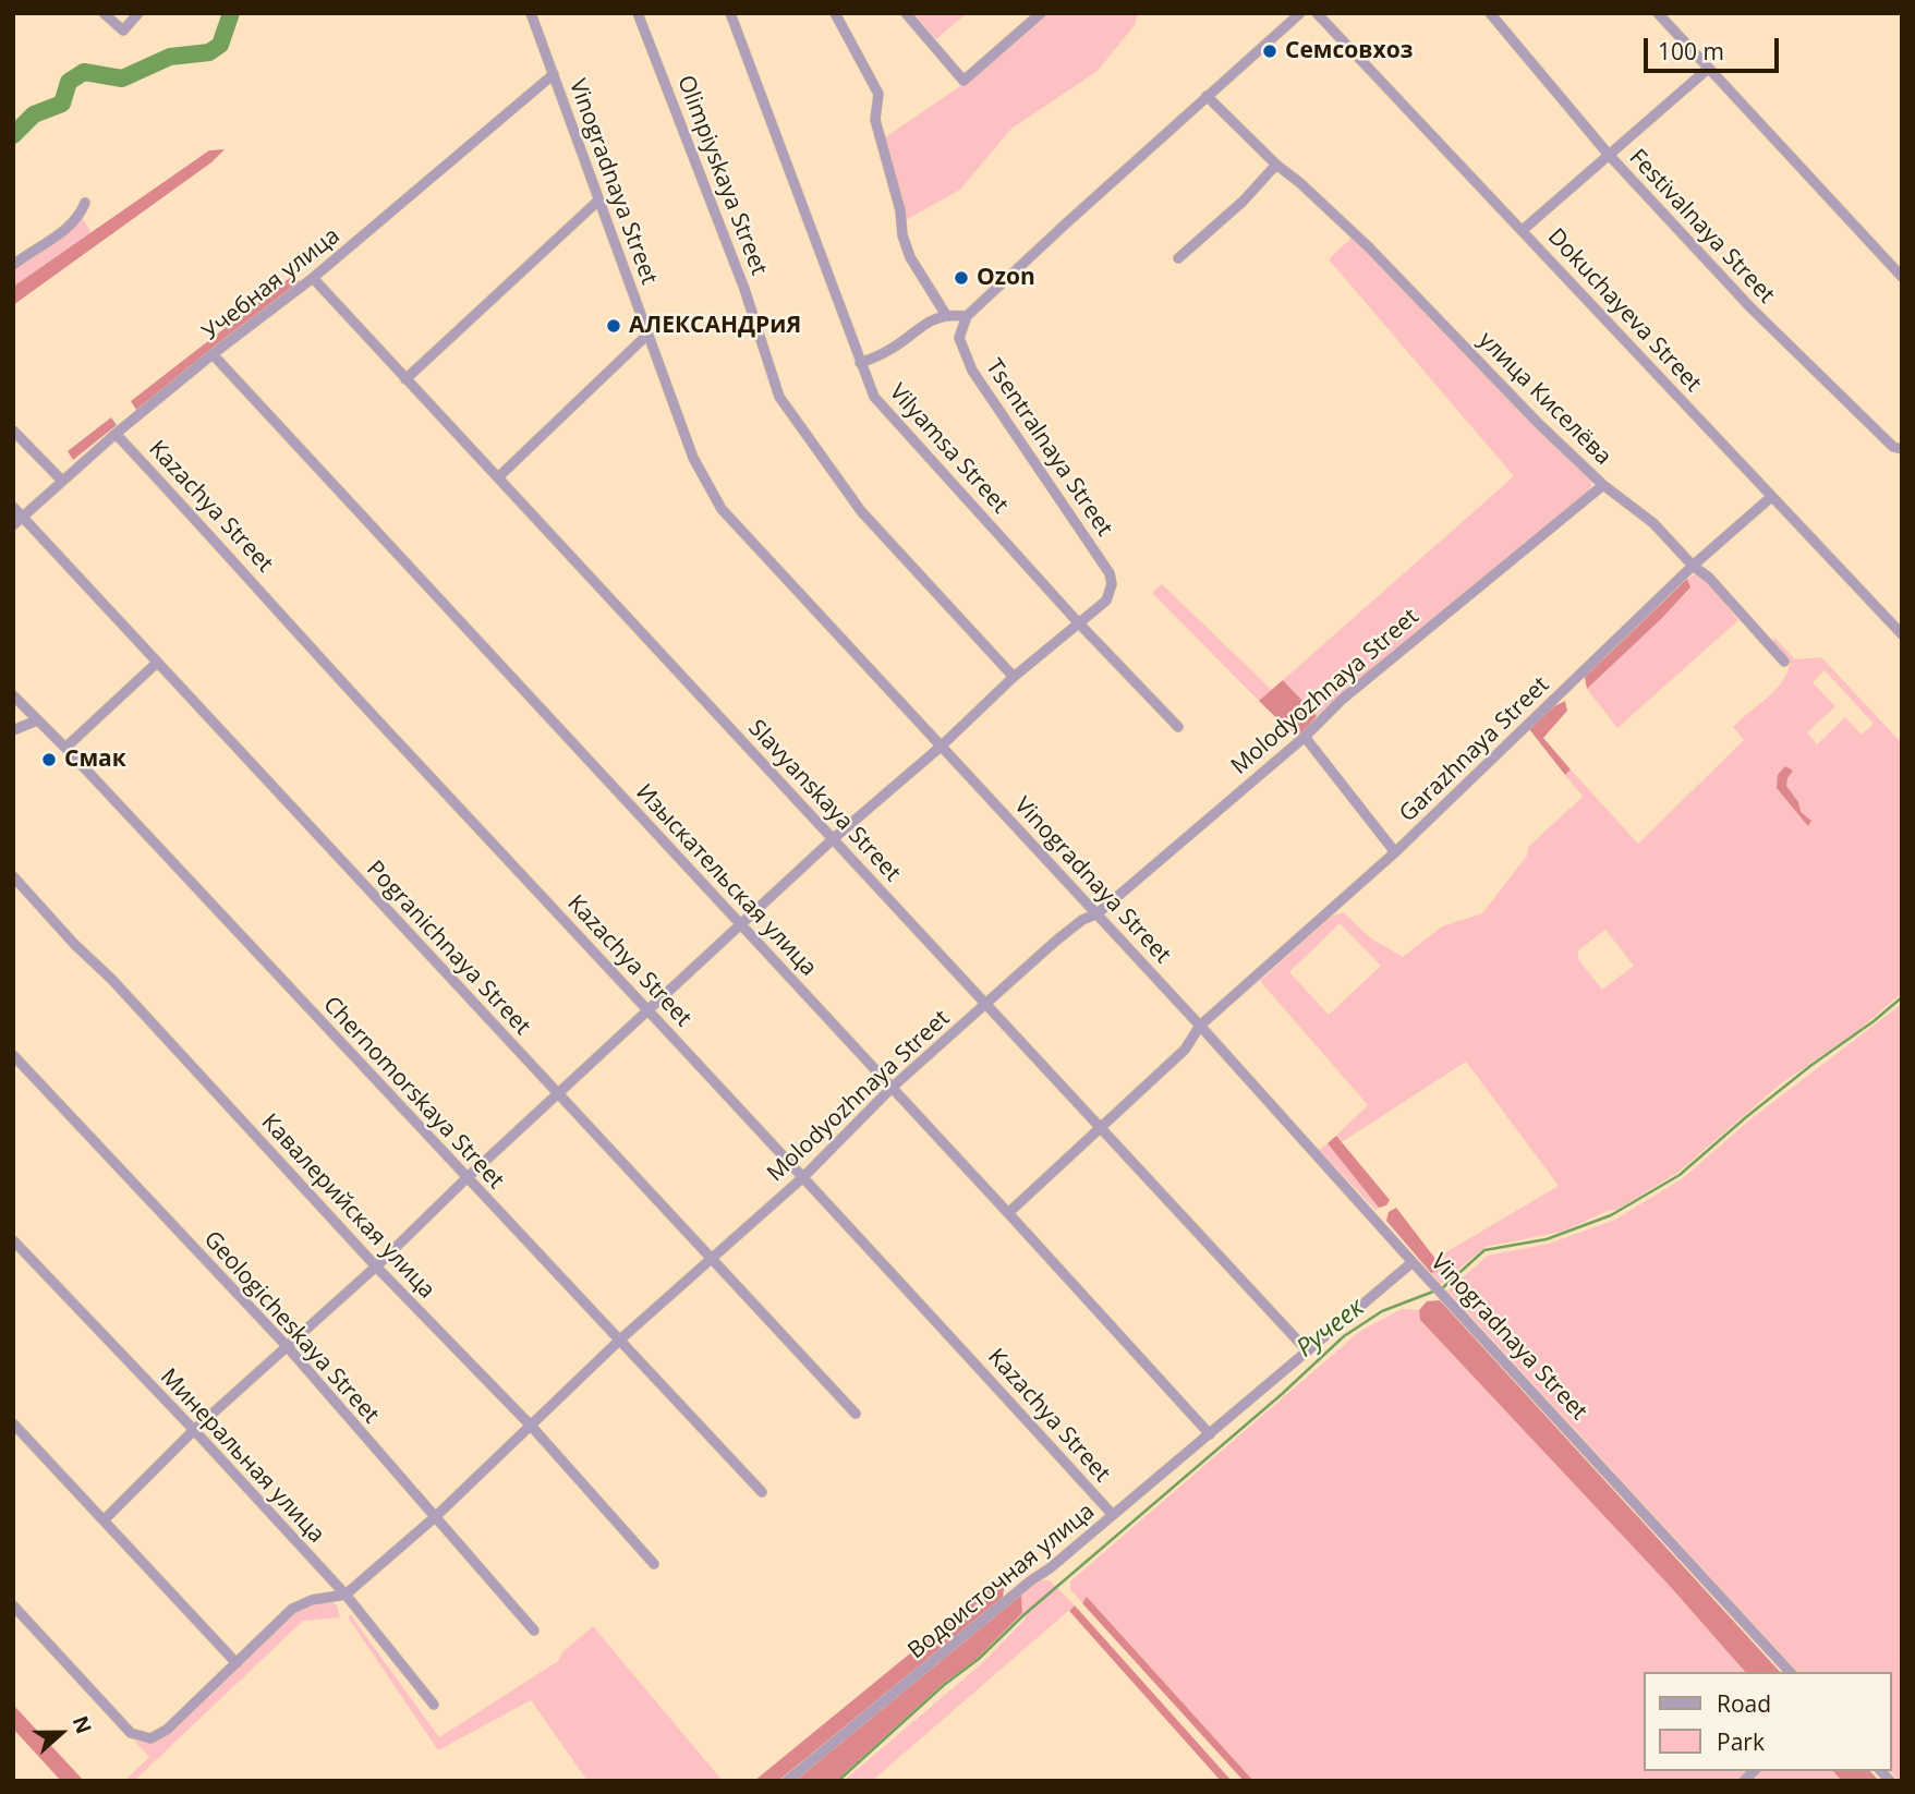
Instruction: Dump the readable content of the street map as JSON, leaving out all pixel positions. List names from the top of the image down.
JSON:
{
  "streets": {
    "street": [
      "Olimpiyskaya Street",
      "Vinogradnaya Street",
      "Festivalnaya Street",
      "Учебная улица",
      "Dokuchayeva Street",
      "улица Киселёва",
      "Tsentralnaya Street",
      "Vilyamsa Street",
      "Kazachya Street",
      "Molodyozhnaya Street",
      "Garazhnaya Street",
      "Slavyanskaya Street",
      "Изыскательская улица",
      "Pogranichnaya Street",
      "Chernomorskaya Street",
      "Кавалерийская улица",
      "Geologicheskaya Street",
      "Минеральная улица",
      "Водоисточная улица"
    ]
  },
  "crossings": [
    ["Olimpiyskaya Street", "Tsentralnaya Street"],
    ["Vinogradnaya Street", "Учебная улица"],
    ["Vinogradnaya Street", "Tsentralnaya Street"],
    ["Vinogradnaya Street", "Molodyozhnaya Street"],
    ["Vinogradnaya Street", "Garazhnaya Street"],
    ["Vinogradnaya Street", "Водоисточная улица"],
    ["Учебная улица", "Kazachya Street"],
    ["Учебная улица", "Slavyanskaya Street"],
    ["Учебная улица", "Изыскательская улица"],
    ["Учебная улица", "Pogranichnaya Street"],
    ["Dokuchayeva Street", "Garazhnaya Street"],
    ["улица Киселёва", "Molodyozhnaya Street"],
    ["улица Киселёва", "Garazhnaya Street"],
    ["Tsentralnaya Street", "Vilyamsa Street"],
    ["Tsentralnaya Street", "Kazachya Street"],
    ["Tsentralnaya Street", "Slavyanskaya Street"],
    ["Tsentralnaya Street", "Изыскательская улица"],
    ["Tsentralnaya Street", "Pogranichnaya Street"],
    ["Tsentralnaya Street", "Chernomorskaya Street"],
    ["Tsentralnaya Street", "Кавалерийская улица"],
    ["Tsentralnaya Street", "Geologicheskaya Street"],
    ["Tsentralnaya Street", "Минеральная улица"],
    ["Kazachya Street", "Molodyozhnaya Street"],
    ["Kazachya Street", "Водоисточная улица"],
    ["Molodyozhnaya Street", "Slavyanskaya Street"],
    ["Molodyozhnaya Street", "Изыскательская улица"],
    ["Molodyozhnaya Street", "Pogranichnaya Street"],
    ["Molodyozhnaya Street", "Chernomorskaya Street"],
    ["Molodyozhnaya Street", "Кавалерийская улица"],
    ["Molodyozhnaya Street", "Geologicheskaya Street"],
    ["Molodyozhnaya Street", "Минеральная улица"],
    ["Garazhnaya Street", "Slavyanskaya Street"],
    ["Garazhnaya Street", "Изыскательская улица"],
    ["Slavyanskaya Street", "Водоисточная улица"],
    ["Изыскательская улица", "Водоисточная улица"]
  ],
  "water": ["Ручеек"],
  "places": [
    "Семсовхоз",
    "Ozon",
    "АЛЕКСАНДРиЯ",
    "Смак"
  ],
  "legend": ["Road", "Park"],
  "scale_bar": "100 m",
  "north": "right"
}
